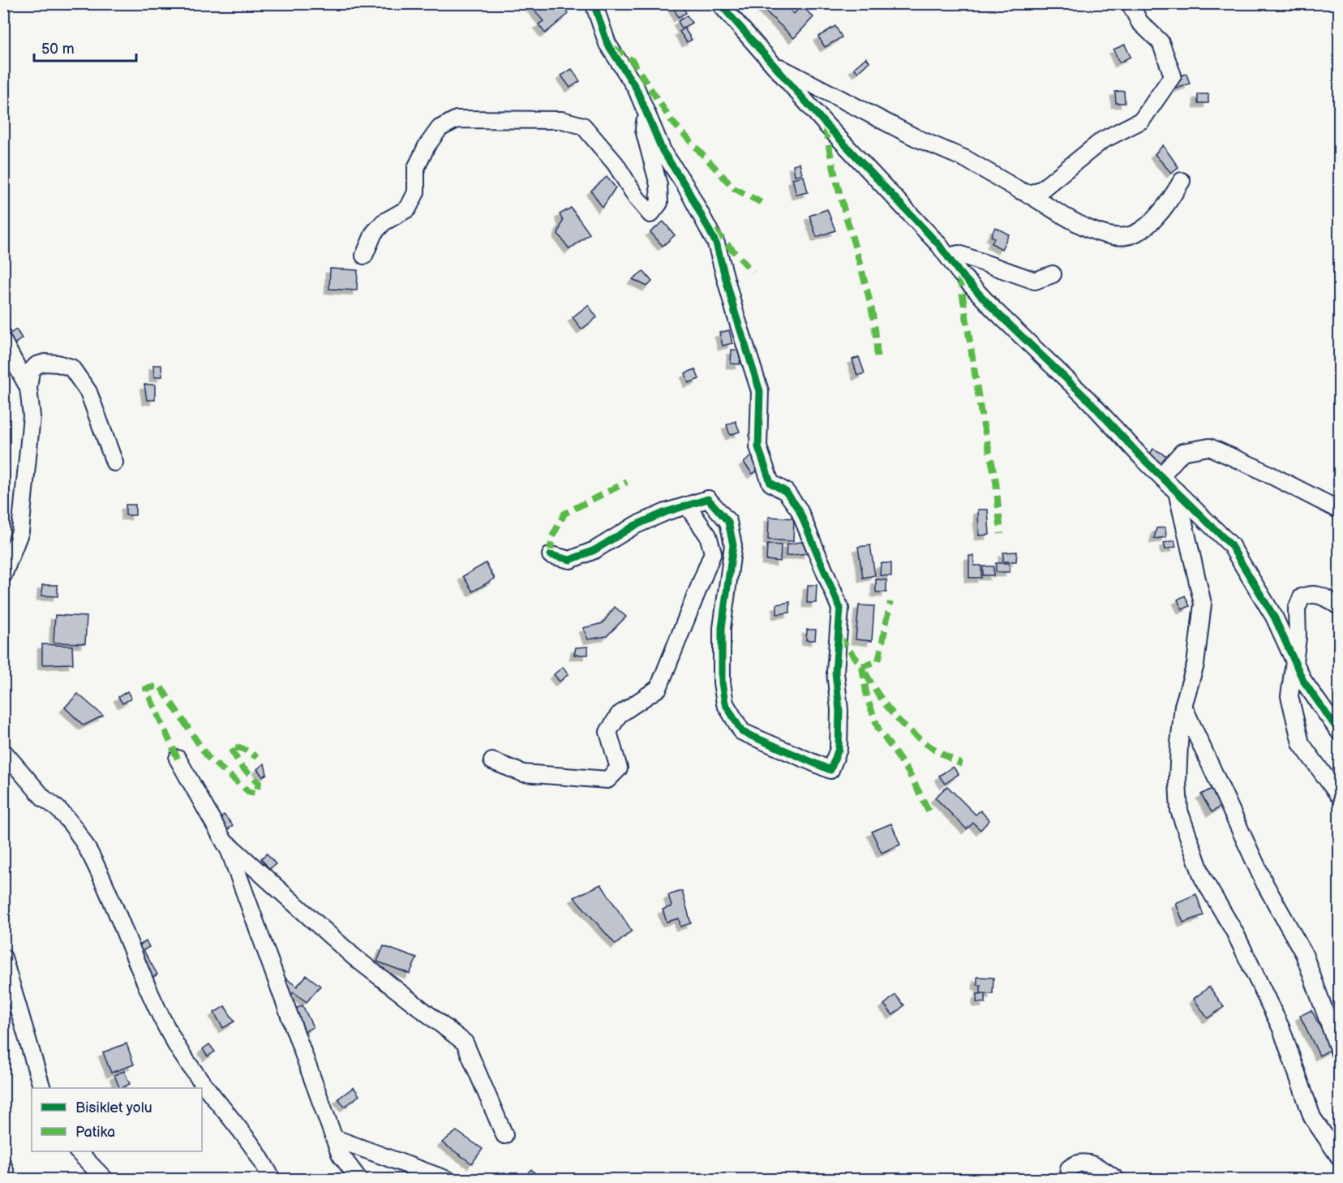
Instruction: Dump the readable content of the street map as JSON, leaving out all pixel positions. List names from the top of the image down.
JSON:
{
  "legend": ["Bisiklet yolu", "Patika"],
  "scale_bar": "50 m"
}
